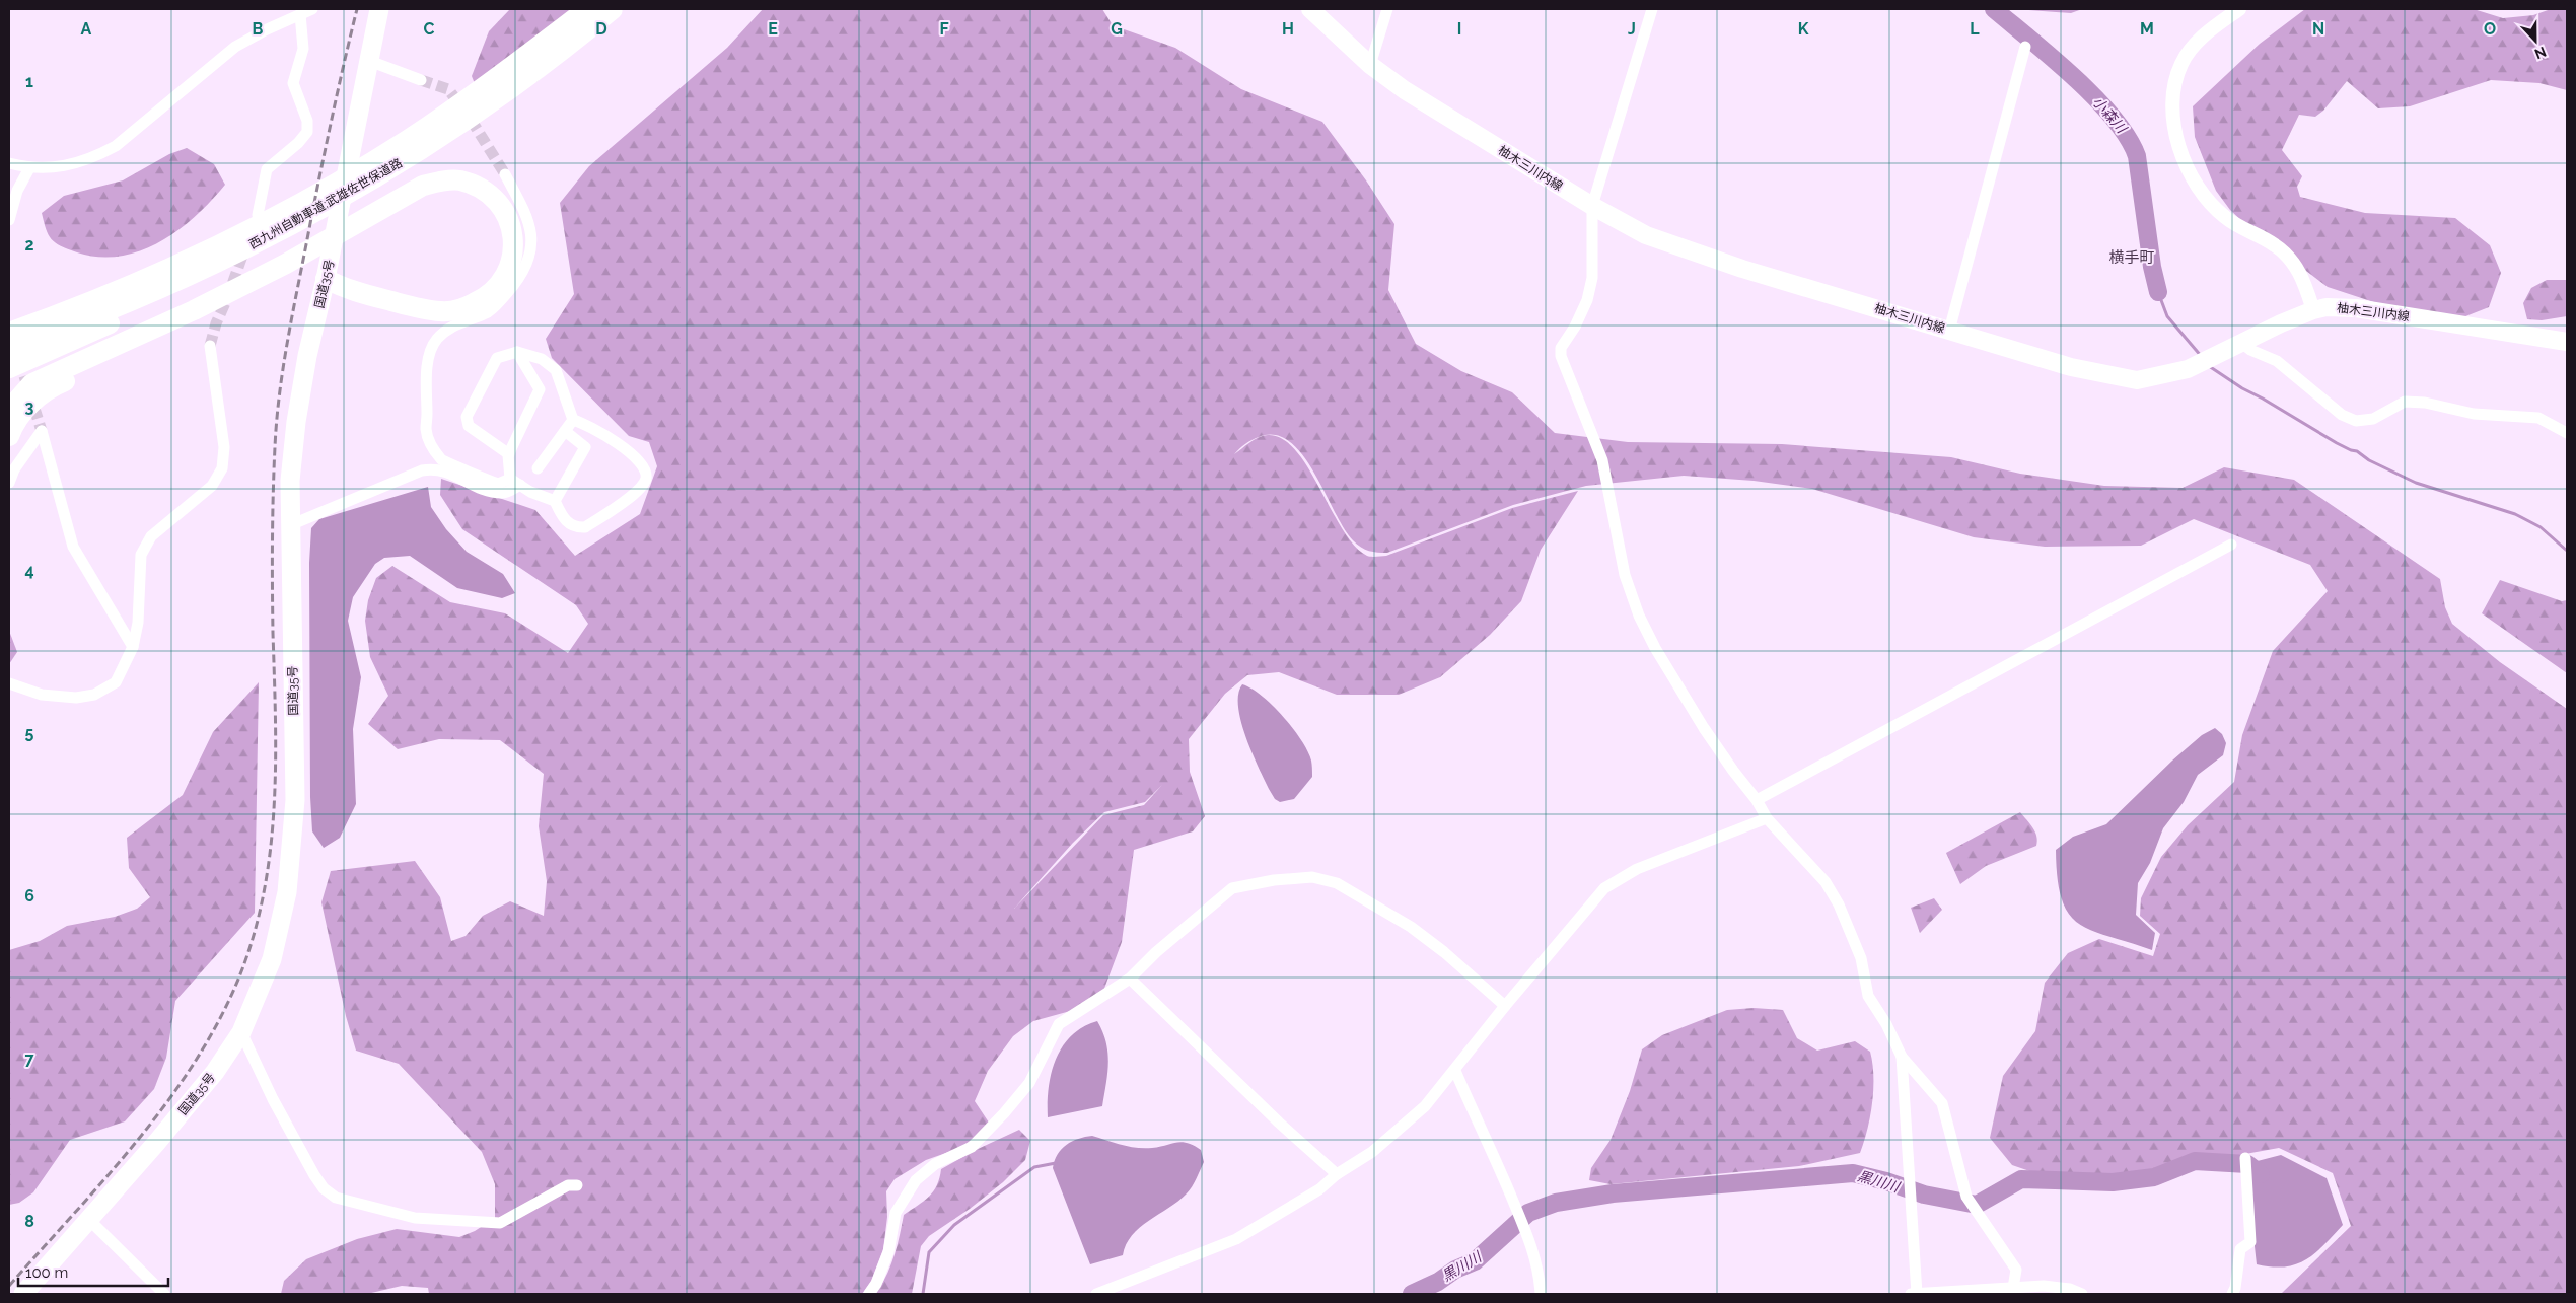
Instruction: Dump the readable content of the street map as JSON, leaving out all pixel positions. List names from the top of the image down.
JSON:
{
  "streets": {
    "highway": ["西九州自動車道;武雄佐世保道路", "国道35号"],
    "main road": ["柚木三川内線"]
  },
  "districts": ["横手町"],
  "water": ["小森川", "黒川川"],
  "scale_bar": "100 m",
  "north": "bottom",
  "grid": {
    "columns": [
      "A",
      "B",
      "C",
      "D",
      "E",
      "F",
      "G",
      "H",
      "I",
      "J",
      "K",
      "L",
      "M",
      "N",
      "O"
    ],
    "rows": [
      "1",
      "2",
      "3",
      "4",
      "5",
      "6",
      "7",
      "8"
    ]
  }
}
